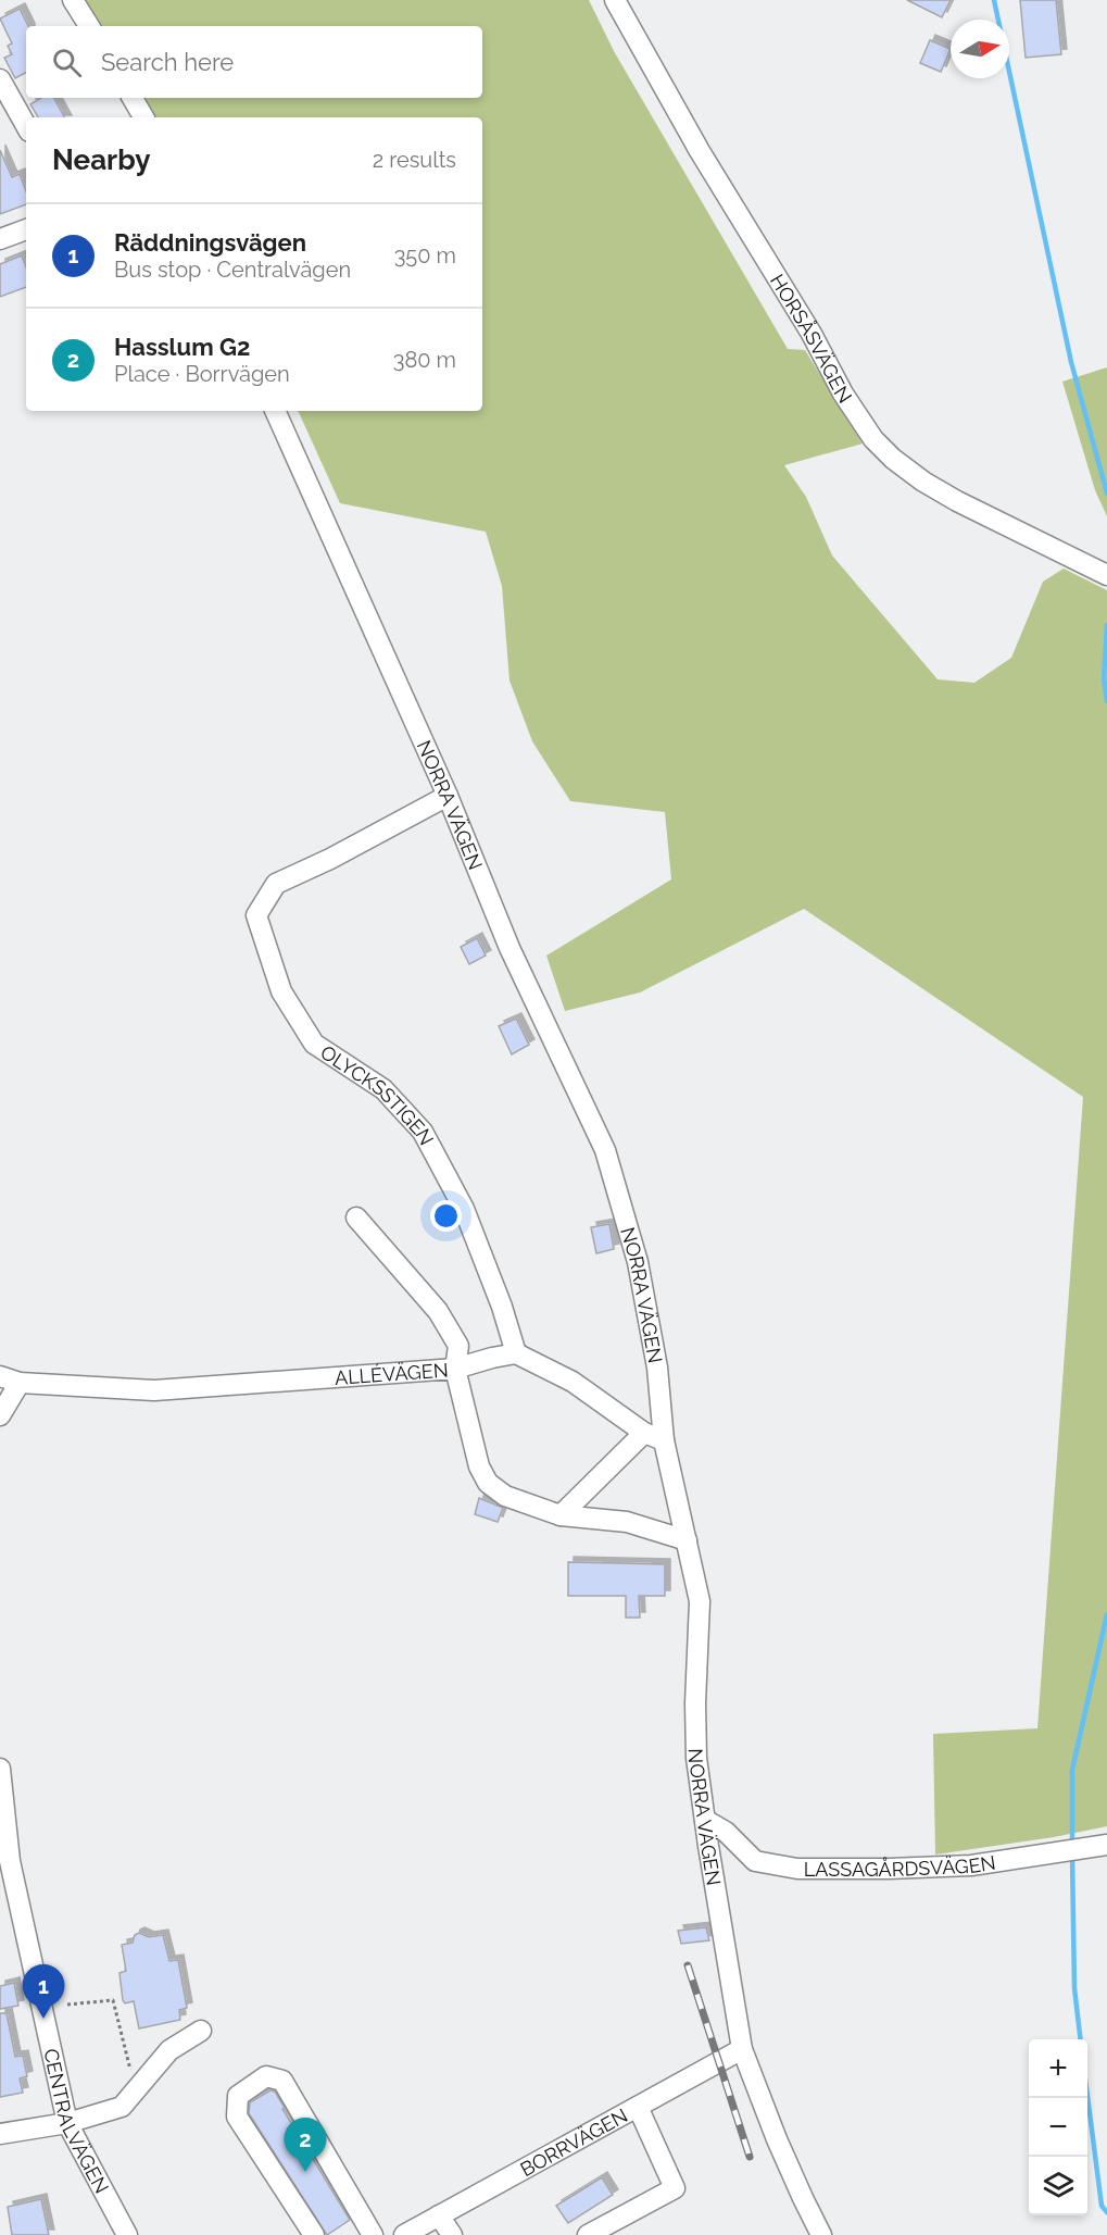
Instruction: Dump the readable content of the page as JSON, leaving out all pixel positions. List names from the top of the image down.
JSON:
{
  "streets": {
    "street": [
      "HORSÅSVÄGEN",
      "NORRA VÄGEN",
      "OLYCKSSTIGEN",
      "ALLÉVÄGEN",
      "LASSAGÅRDSVÄGEN",
      "CENTRALVÄGEN",
      "BORRVÄGEN"
    ]
  },
  "crossings": [
    ["NORRA VÄGEN", "OLYCKSSTIGEN"],
    ["NORRA VÄGEN", "ALLÉVÄGEN"],
    ["NORRA VÄGEN", "LASSAGÅRDSVÄGEN"],
    ["NORRA VÄGEN", "BORRVÄGEN"]
  ],
  "north": "right",
  "page": {
    "search": "Search here",
    "heading": ["Nearby", "2 results"],
    "list": [
      {
        "mark": "1",
        "name": "Räddningsvägen",
        "note": "Bus stop · Centralvägen",
        "value": "350 m"
      },
      {
        "mark": "2",
        "name": "Hasslum G2",
        "note": "Place · Borrvägen",
        "value": "380 m"
      }
    ],
    "pins": ["1", "2"],
    "map_buttons": ["+", "−"]
  }
}
